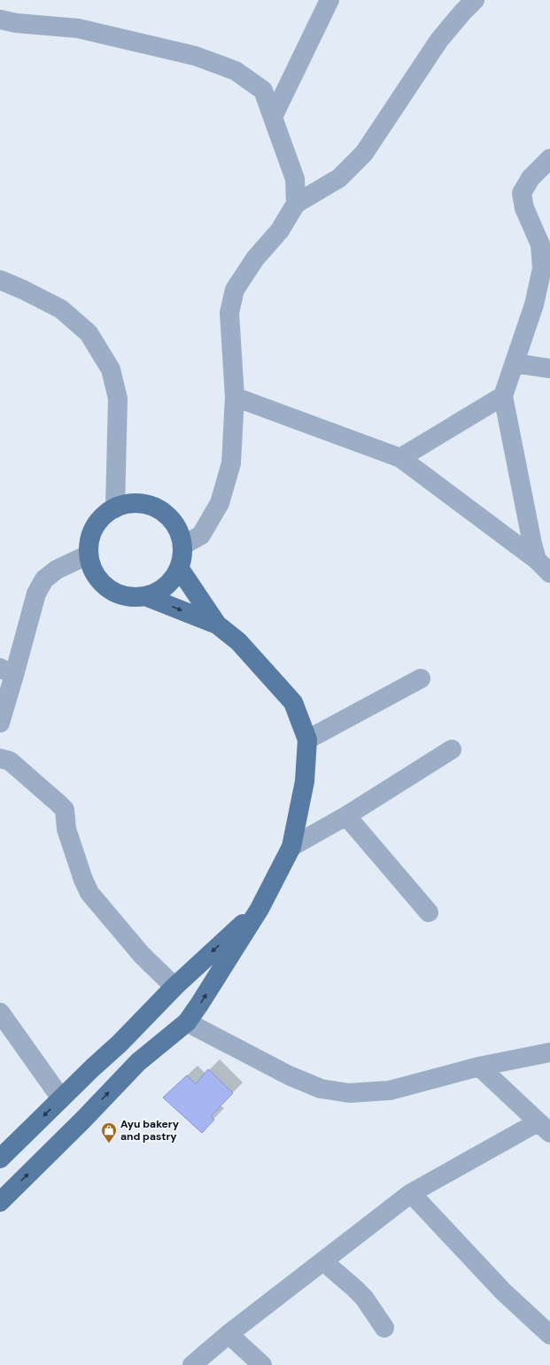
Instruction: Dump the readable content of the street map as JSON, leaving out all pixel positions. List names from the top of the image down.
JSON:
{
  "places": {
    "shop": ["Ayu bakery and pastry"]
  }
}
